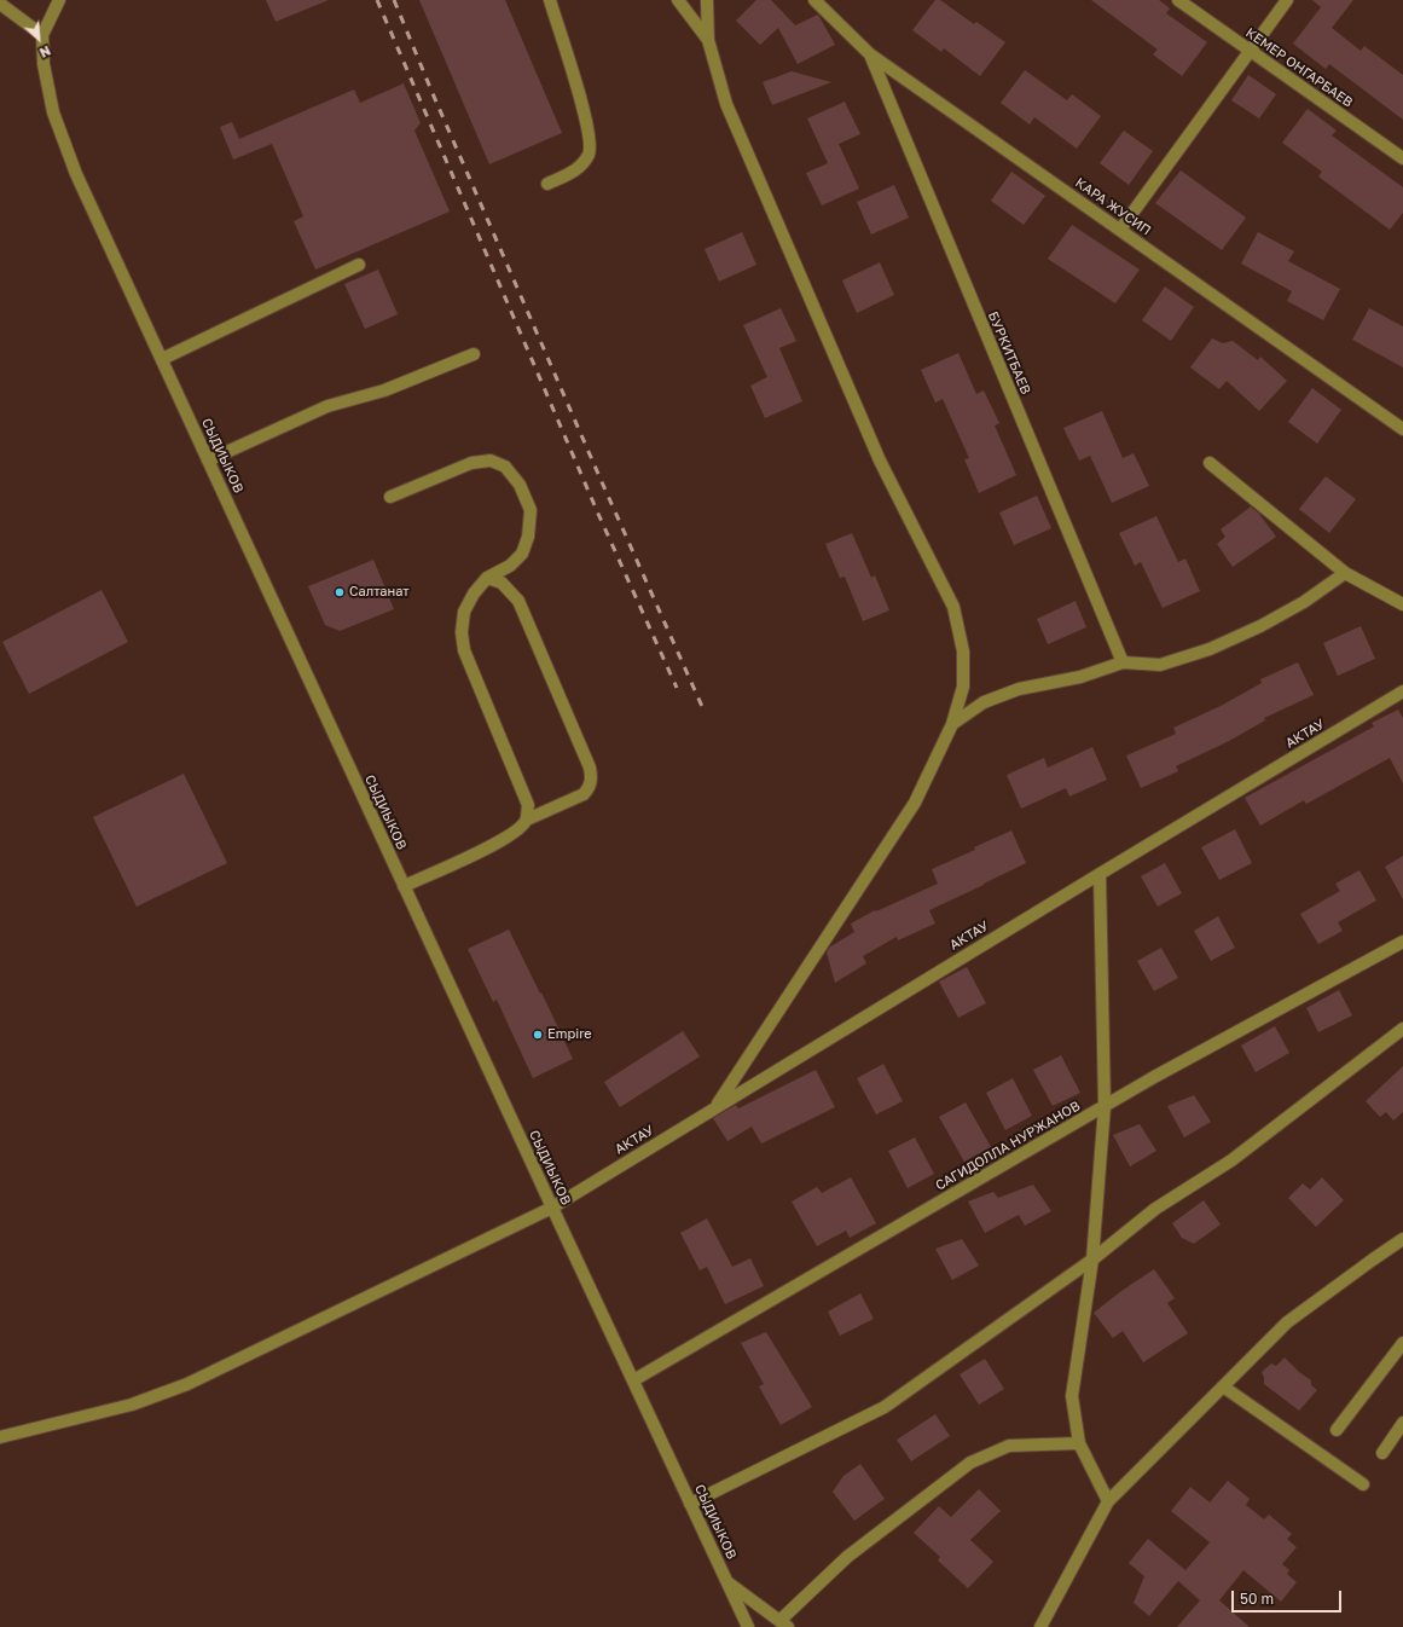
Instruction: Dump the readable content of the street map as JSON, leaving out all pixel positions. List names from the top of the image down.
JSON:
{
  "streets": {
    "street": [
      "КЕМЕР ОНГАРБАЕВ",
      "КАРА ЖУСИП",
      "БУРКИТБАЕВ",
      "СЫДИЫКОВ",
      "АКТАУ",
      "САГИДОЛЛА НУРЖАНОВ"
    ]
  },
  "crossings": [
    ["КАРА ЖУСИП", "БУРКИТБАЕВ"],
    ["СЫДИЫКОВ", "АКТАУ"],
    ["СЫДИЫКОВ", "САГИДОЛЛА НУРЖАНОВ"]
  ],
  "places": ["Салтанат", "Empire"],
  "scale_bar": "50 m",
  "north": "bottom right"
}
